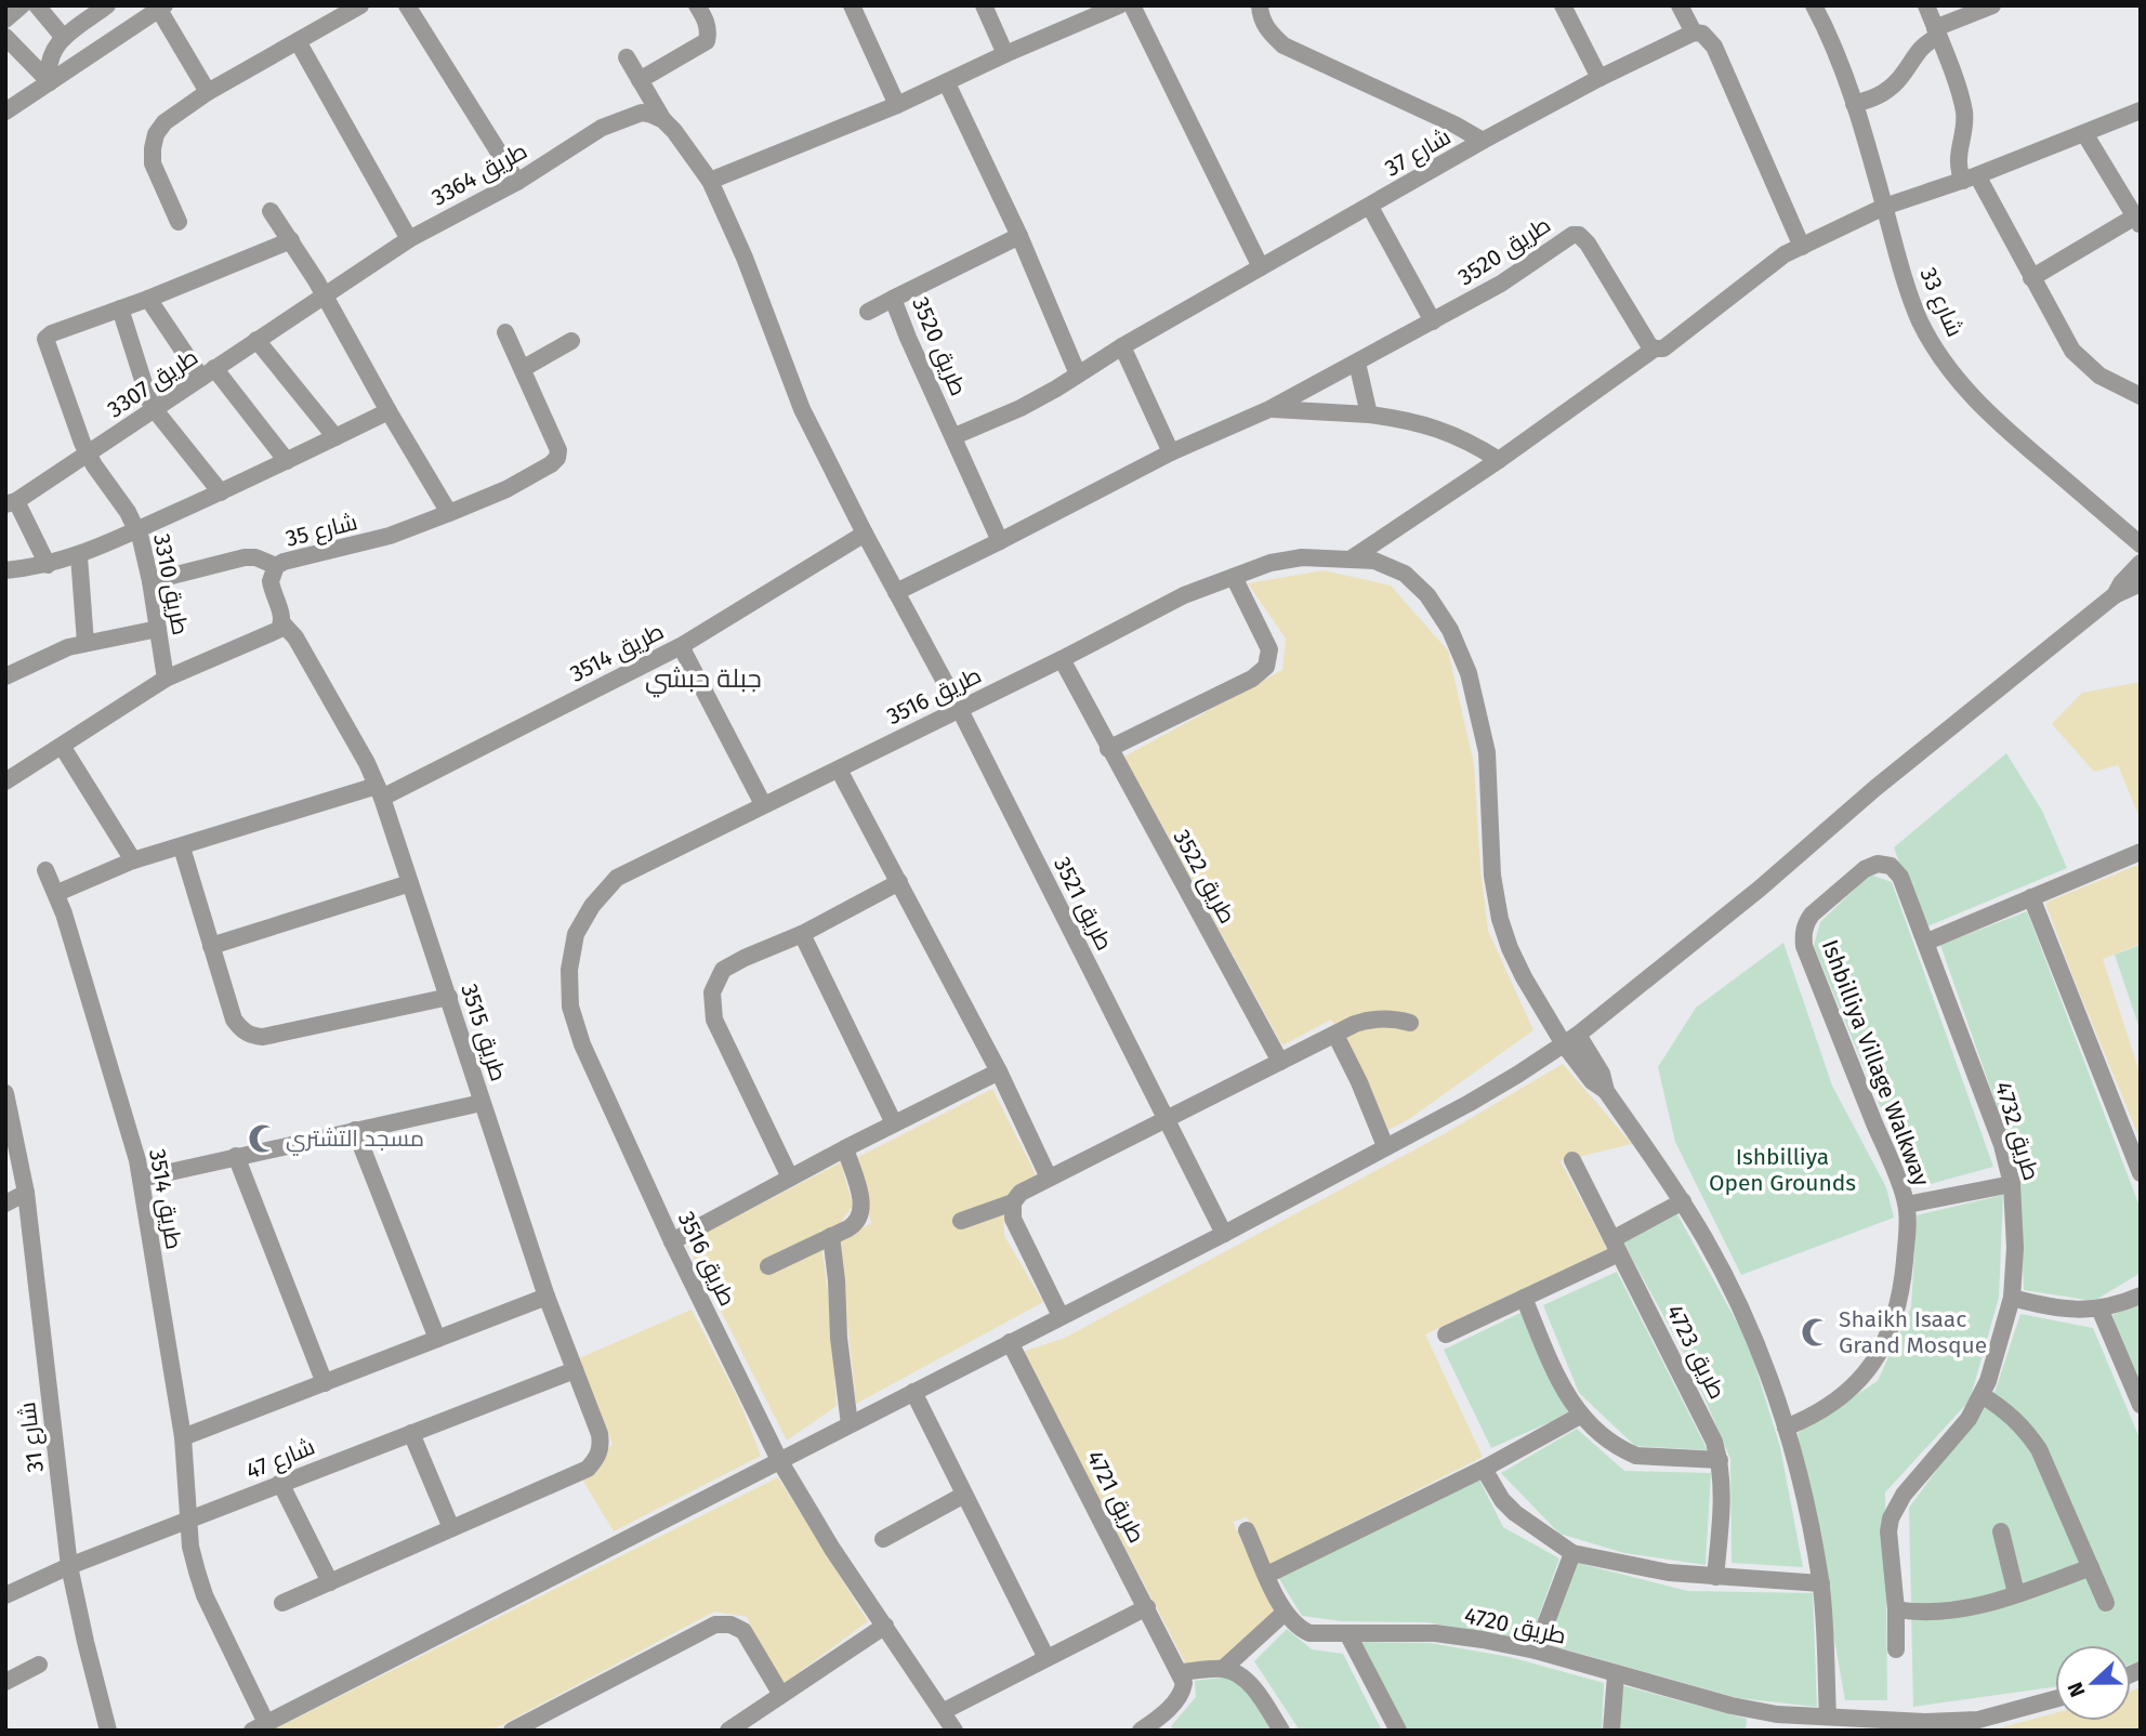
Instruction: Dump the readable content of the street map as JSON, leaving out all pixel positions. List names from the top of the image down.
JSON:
{
  "streets": {
    "street": [
      "شارع 37",
      "طريق 3364",
      "طريق 3520",
      "شارع 33",
      "طريق 3307",
      "شارع 35",
      "طريق 3310",
      "طريق 3514",
      "طريق 3516",
      "طريق 3522",
      "طريق 3521",
      "طريق 3515",
      "Ishbilliya Village Walkway",
      "طريق 4732",
      "طريق 4723",
      "شارع 31",
      "شارع 47",
      "طريق 4721",
      "طريق 4720"
    ]
  },
  "crossings": [
    ["شارع 37", "طريق 3520"],
    ["طريق 3364", "طريق 3307"],
    ["طريق 3520", "طريق 3521"],
    ["طريق 3307", "طريق 3310"],
    ["شارع 35", "طريق 3515"],
    ["طريق 3514", "طريق 3521"],
    ["طريق 3514", "طريق 3515"],
    ["طريق 3514", "شارع 47"],
    ["طريق 3516", "طريق 3522"],
    ["طريق 3516", "طريق 3521"],
    ["طريق 3515", "شارع 47"],
    ["Ishbilliya Village Walkway", "طريق 4732"],
    ["شارع 31", "شارع 47"]
  ],
  "districts": ["جبلة حبشي"],
  "parks": ["Ishbilliya Open Grounds"],
  "places": {
    "mosque": ["مسجد التشتري", "Shaikh Isaac Grand Mosque"]
  },
  "north": "left"
}
